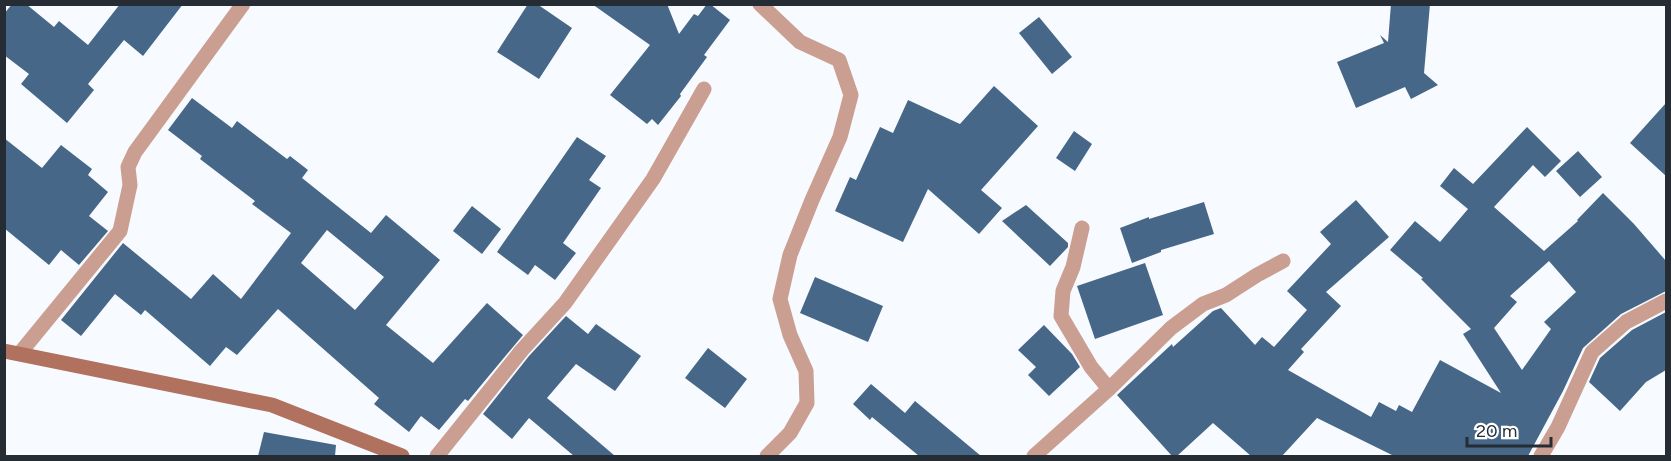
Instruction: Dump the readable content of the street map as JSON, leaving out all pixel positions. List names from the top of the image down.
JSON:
{
  "scale_bar": "20 m"
}
